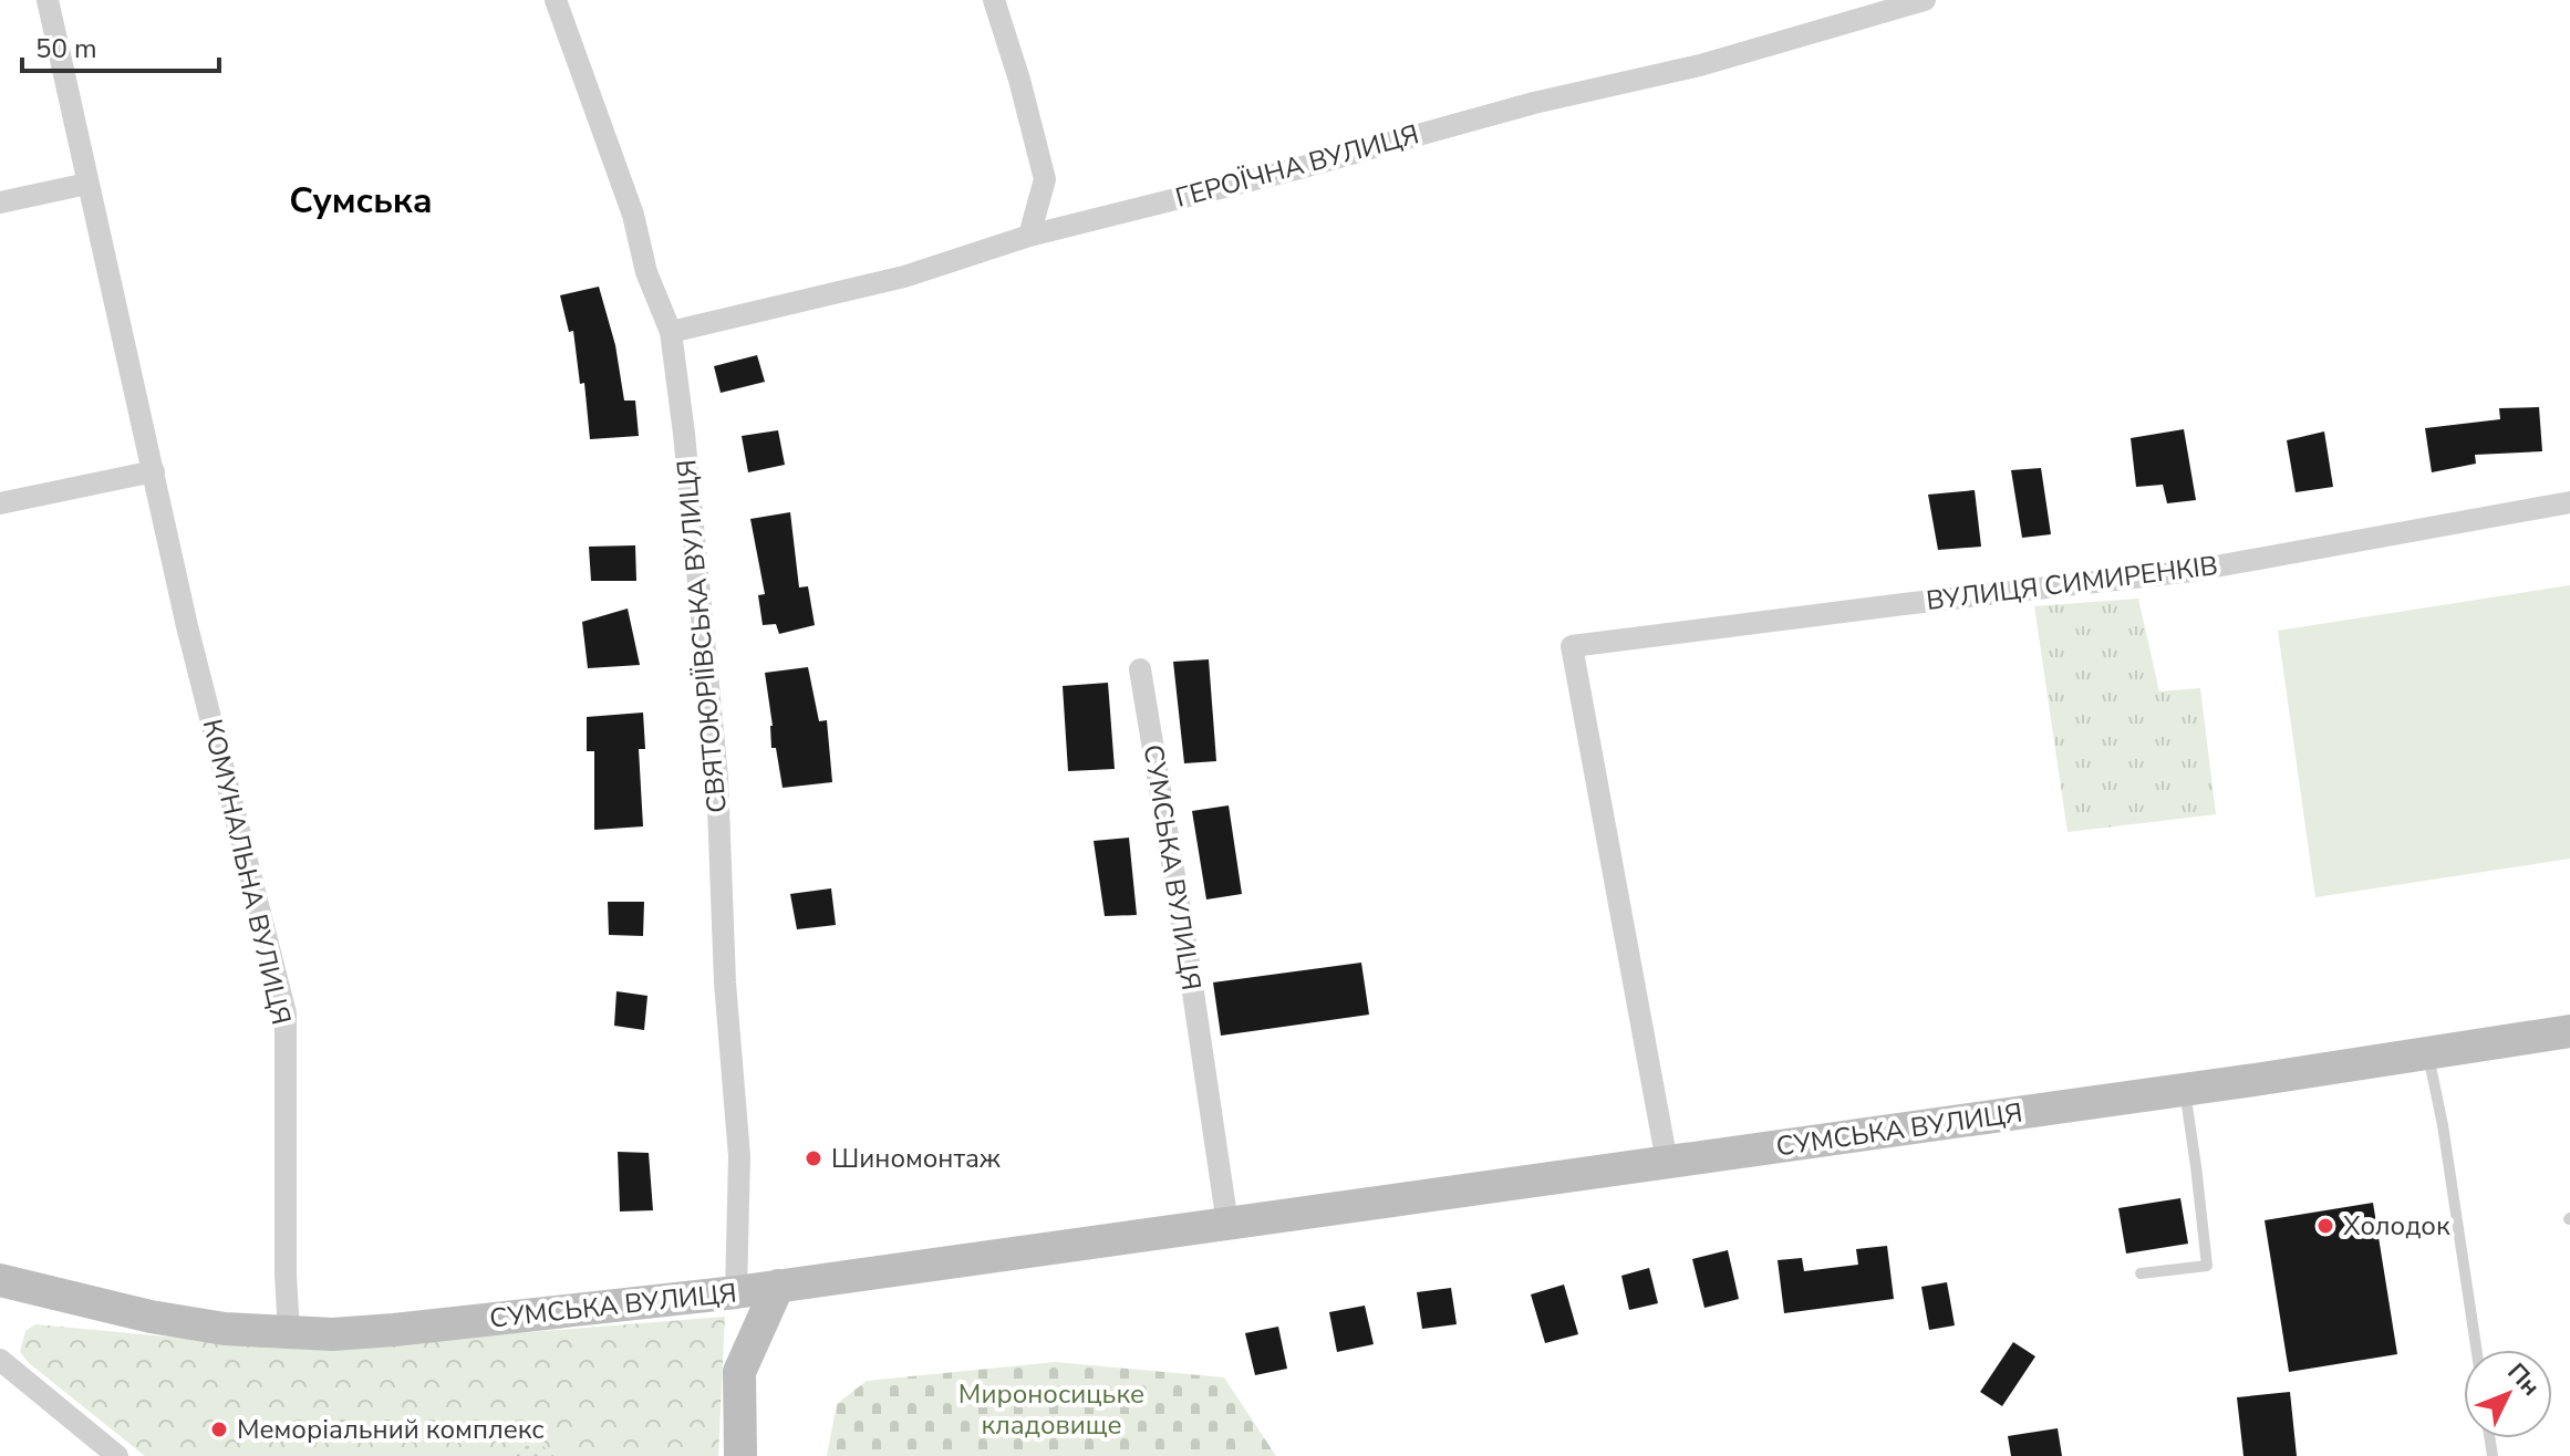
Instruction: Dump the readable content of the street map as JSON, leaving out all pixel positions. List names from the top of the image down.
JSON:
{
  "streets": {
    "main road": ["СУМСЬКА ВУЛИЦЯ"],
    "street": [
      "ГЕРОЇЧНА ВУЛИЦЯ",
      "ВУЛИЦЯ СИМИРЕНКІВ",
      "СВЯТОЮРІЇВСЬКА ВУЛИЦЯ",
      "КОМУНАЛЬНА ВУЛИЦЯ"
    ]
  },
  "crossings": [
    ["ГЕРОЇЧНА ВУЛИЦЯ", "СВЯТОЮРІЇВСЬКА ВУЛИЦЯ"],
    ["ВУЛИЦЯ СИМИРЕНКІВ", "СУМСЬКА ВУЛИЦЯ"],
    ["СВЯТОЮРІЇВСЬКА ВУЛИЦЯ", "СУМСЬКА ВУЛИЦЯ"],
    ["СУМСЬКА ВУЛИЦЯ", "КОМУНАЛЬНА ВУЛИЦЯ"]
  ],
  "districts": ["Сумська"],
  "parks": ["Мироносицьке кладовище"],
  "places": ["Шиномонтаж", "Холодок", "Меморіальний комплекс"],
  "scale_bar": "50 m",
  "north": "top right"
}
